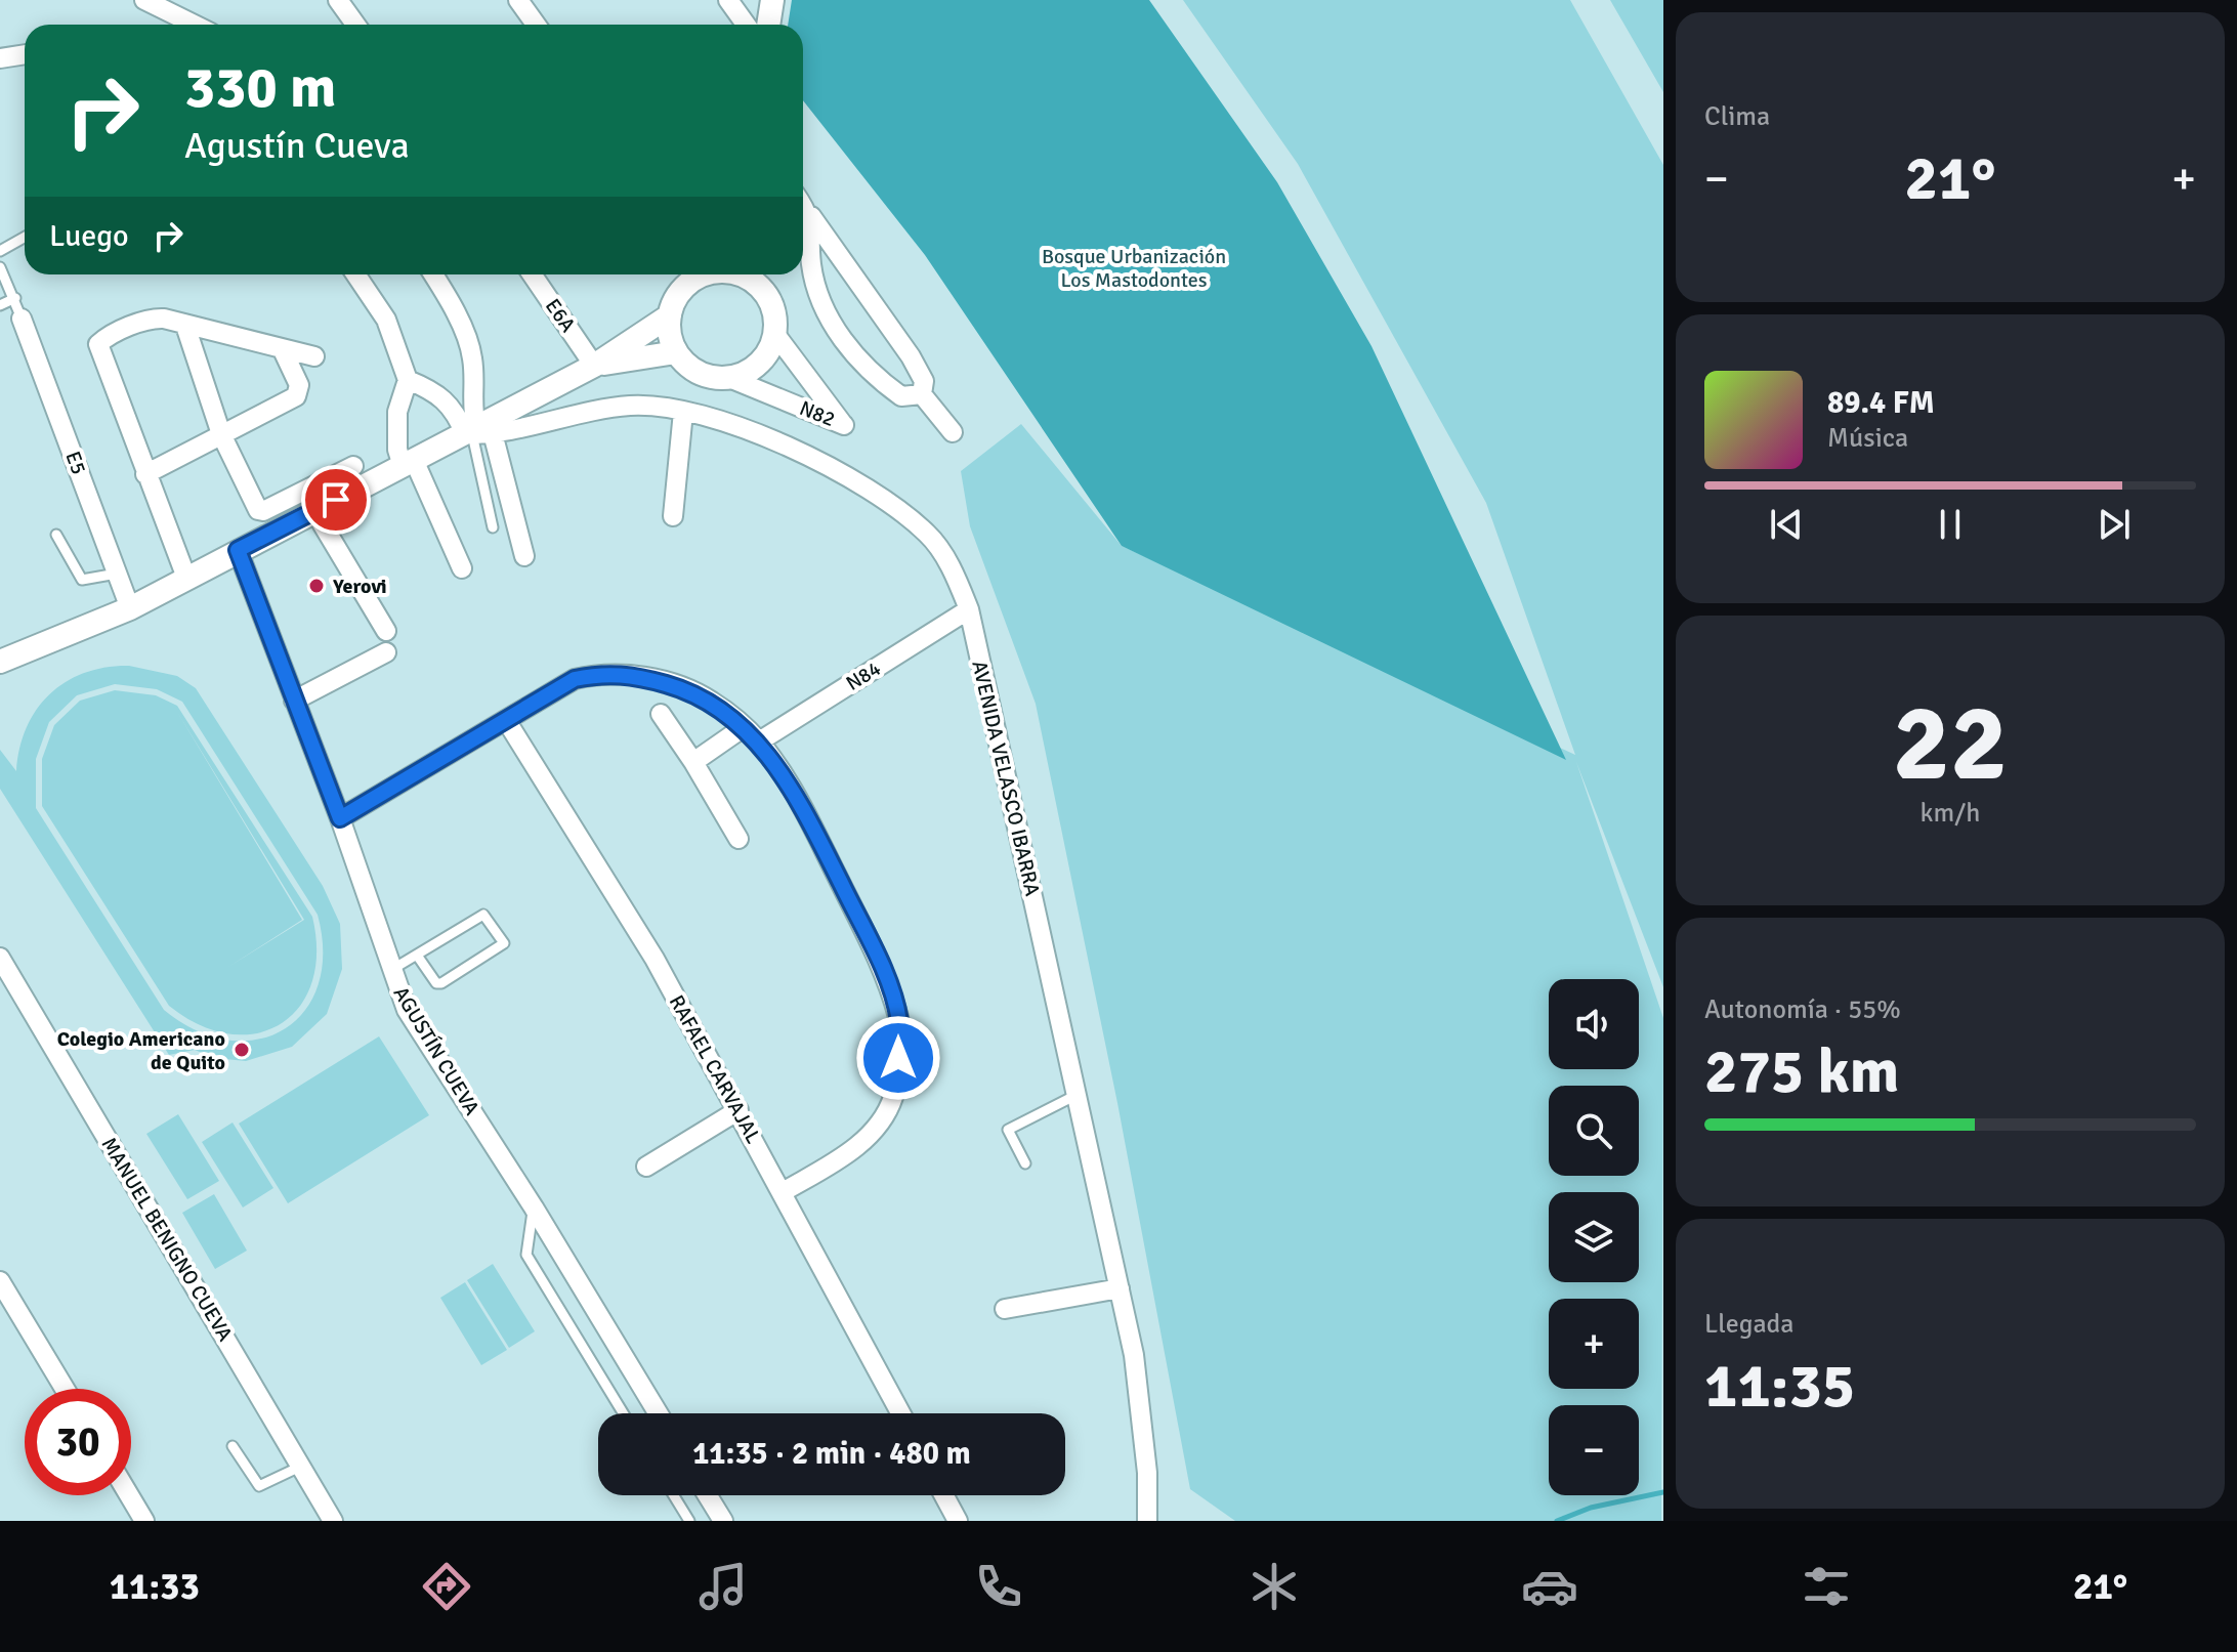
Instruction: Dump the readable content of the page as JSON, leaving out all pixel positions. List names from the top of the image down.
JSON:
{
  "streets": {
    "street": [
      "E6A",
      "N82",
      "E5",
      "N84",
      "AVENIDA VELASCO IBARRA",
      "AGUSTÍN CUEVA",
      "RAFAEL CARVAJAL",
      "MANUEL BENIGNO CUEVA"
    ]
  },
  "crossings": [
    ["N84", "AVENIDA VELASCO IBARRA"]
  ],
  "parks": ["Bosque Urbanización Los Mastodontes"],
  "places": ["Yerovi", "Colegio Americano de Quito"],
  "page": {
    "tile": [
      "Clima",
      ["22", "km/h"],
      ["Autonomía · 55%", "275 km"],
      ["Llegada", "11:35"]
    ],
    "turn": ["330 m", "Agustín Cueva"],
    "heat": ["−", "21°", "+"],
    "then": "Luego",
    "song": ["89.4 FM", "Música"],
    "map_buttons": ["+", "−"],
    "limit": "30",
    "trip": "11:35 · 2 min · 480 m",
    "tabs": ["11:33", "21°"]
  }
}
